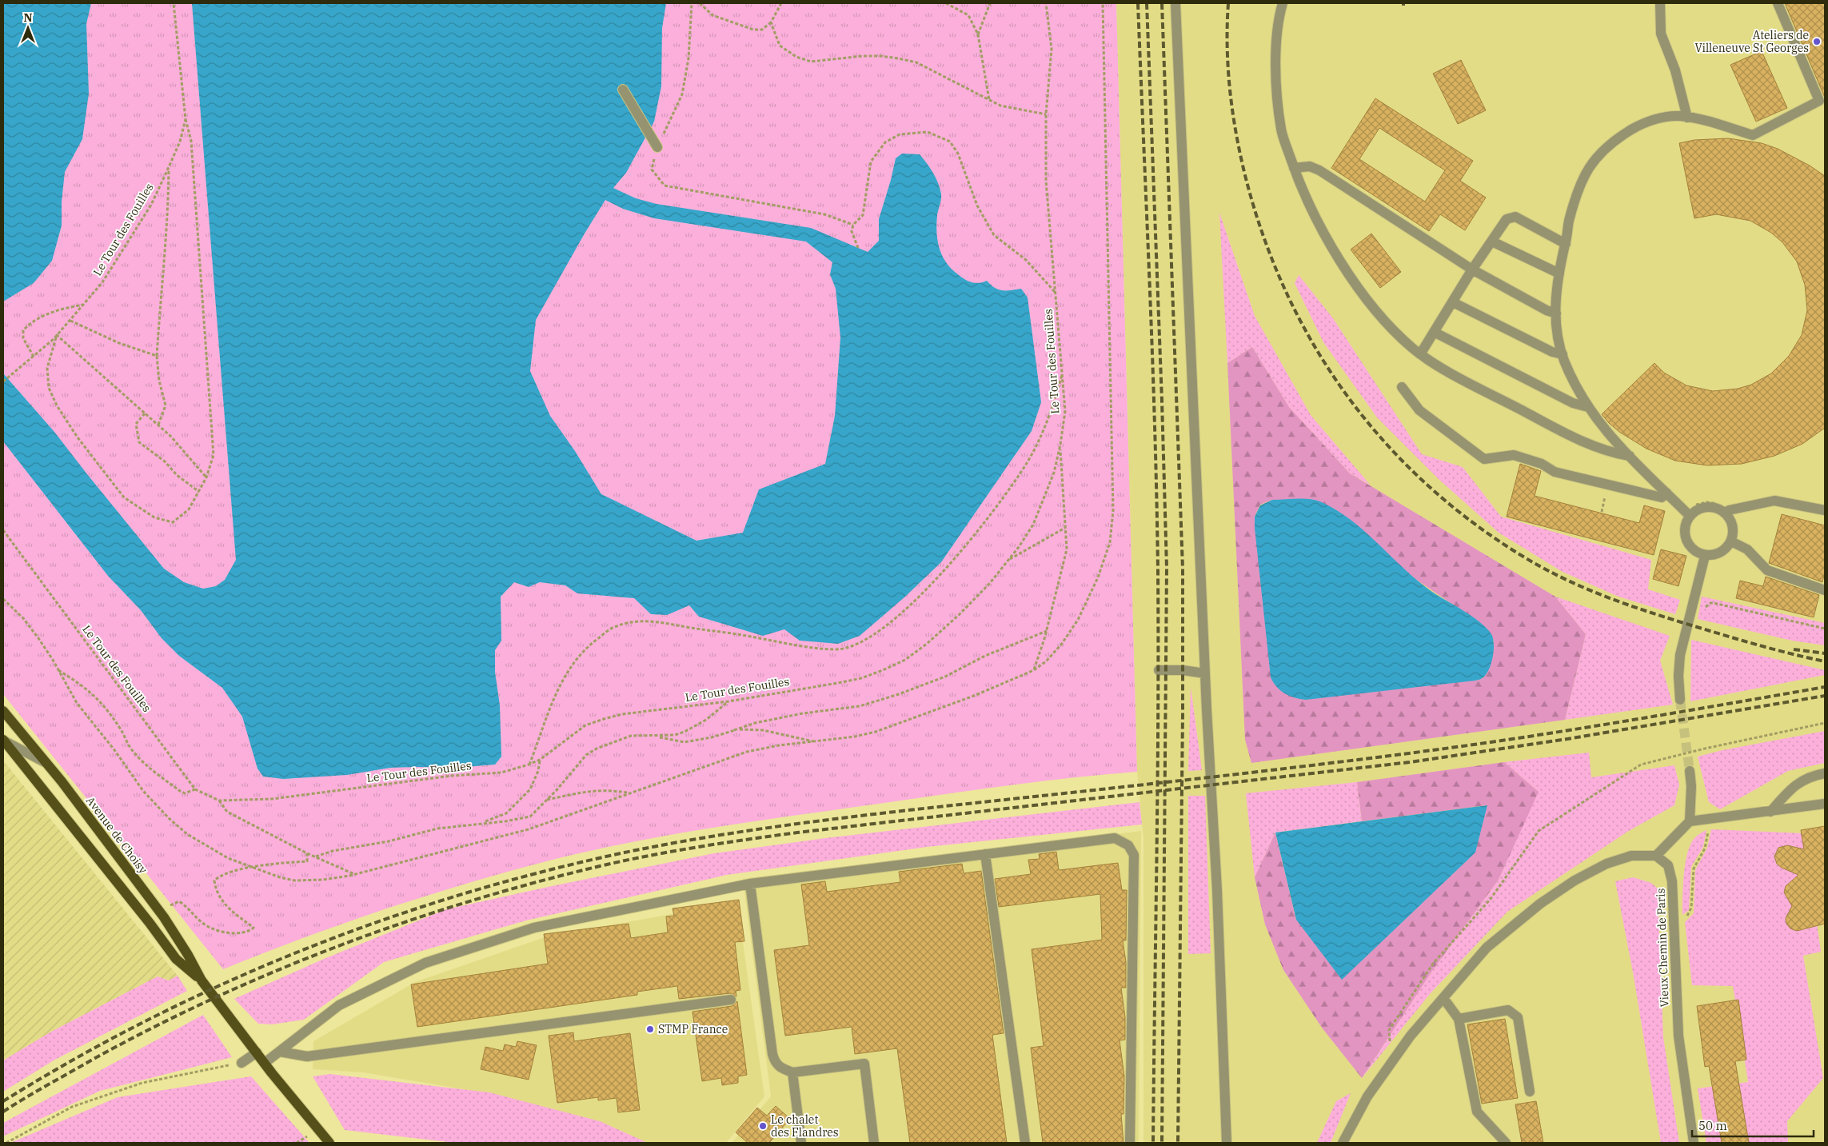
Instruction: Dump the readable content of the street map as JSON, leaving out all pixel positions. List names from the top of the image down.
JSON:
{
  "streets": {
    "main road": ["Avenue de Choisy"],
    "street": ["Vieux Chemin de Paris"],
    "path": ["Le Tour des Fouilles"]
  },
  "places": ["Ateliers de Villeneuve St Georges", "STMP France", "Le chalet des Flandres"],
  "scale_bar": "50 m",
  "north": "top"
}
